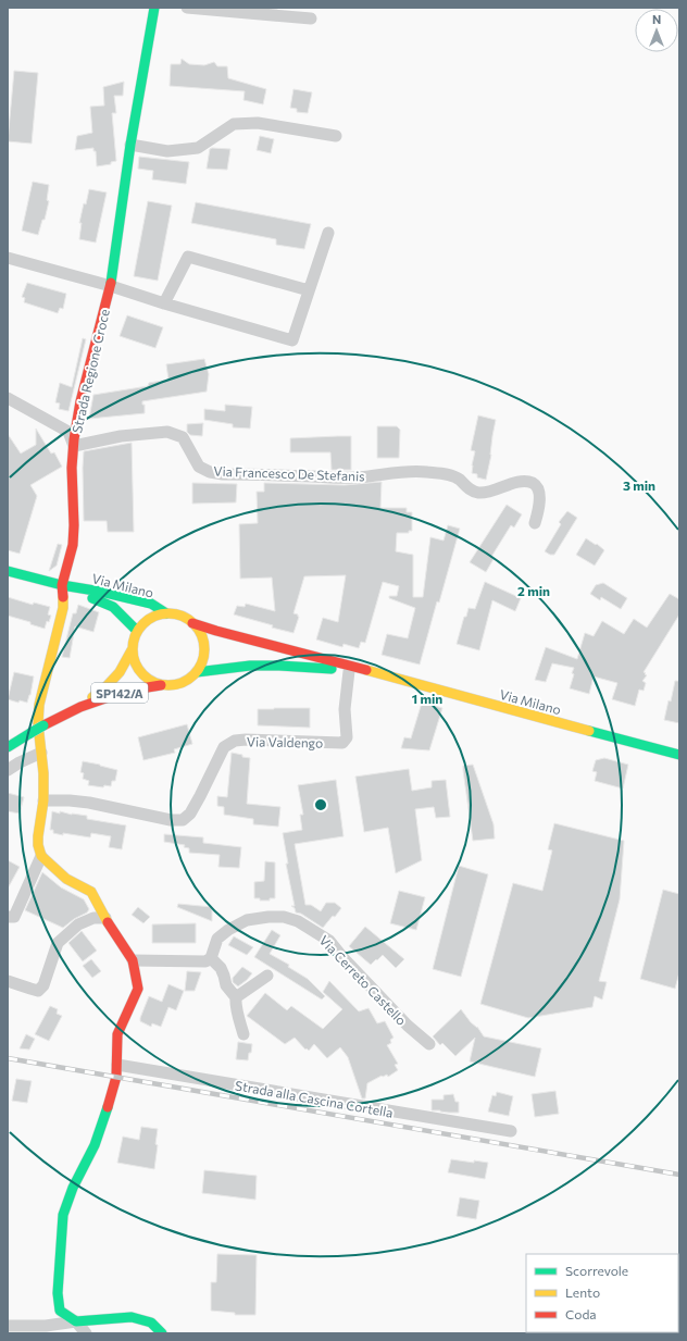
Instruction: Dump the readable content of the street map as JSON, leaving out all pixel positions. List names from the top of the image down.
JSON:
{
  "streets": {
    "main road": ["Strada Regione Croce", "Via Milano", "SP142/A"],
    "street": [
      "Via Francesco De Stefanis",
      "Via Valdengo",
      "Via Cerreto Castello",
      "Strada alla Cascina Cortella"
    ]
  },
  "crossings": [
    ["Strada Regione Croce", "Via Francesco De Stefanis"],
    ["Strada Regione Croce", "Via Milano"],
    ["Via Milano", "SP142/A"],
    ["Via Milano", "Via Valdengo"]
  ],
  "legend": ["Scorrevole", "Lento", "Coda"],
  "north": "top",
  "rings": ["3 min", "2 min", "1 min"]
}
